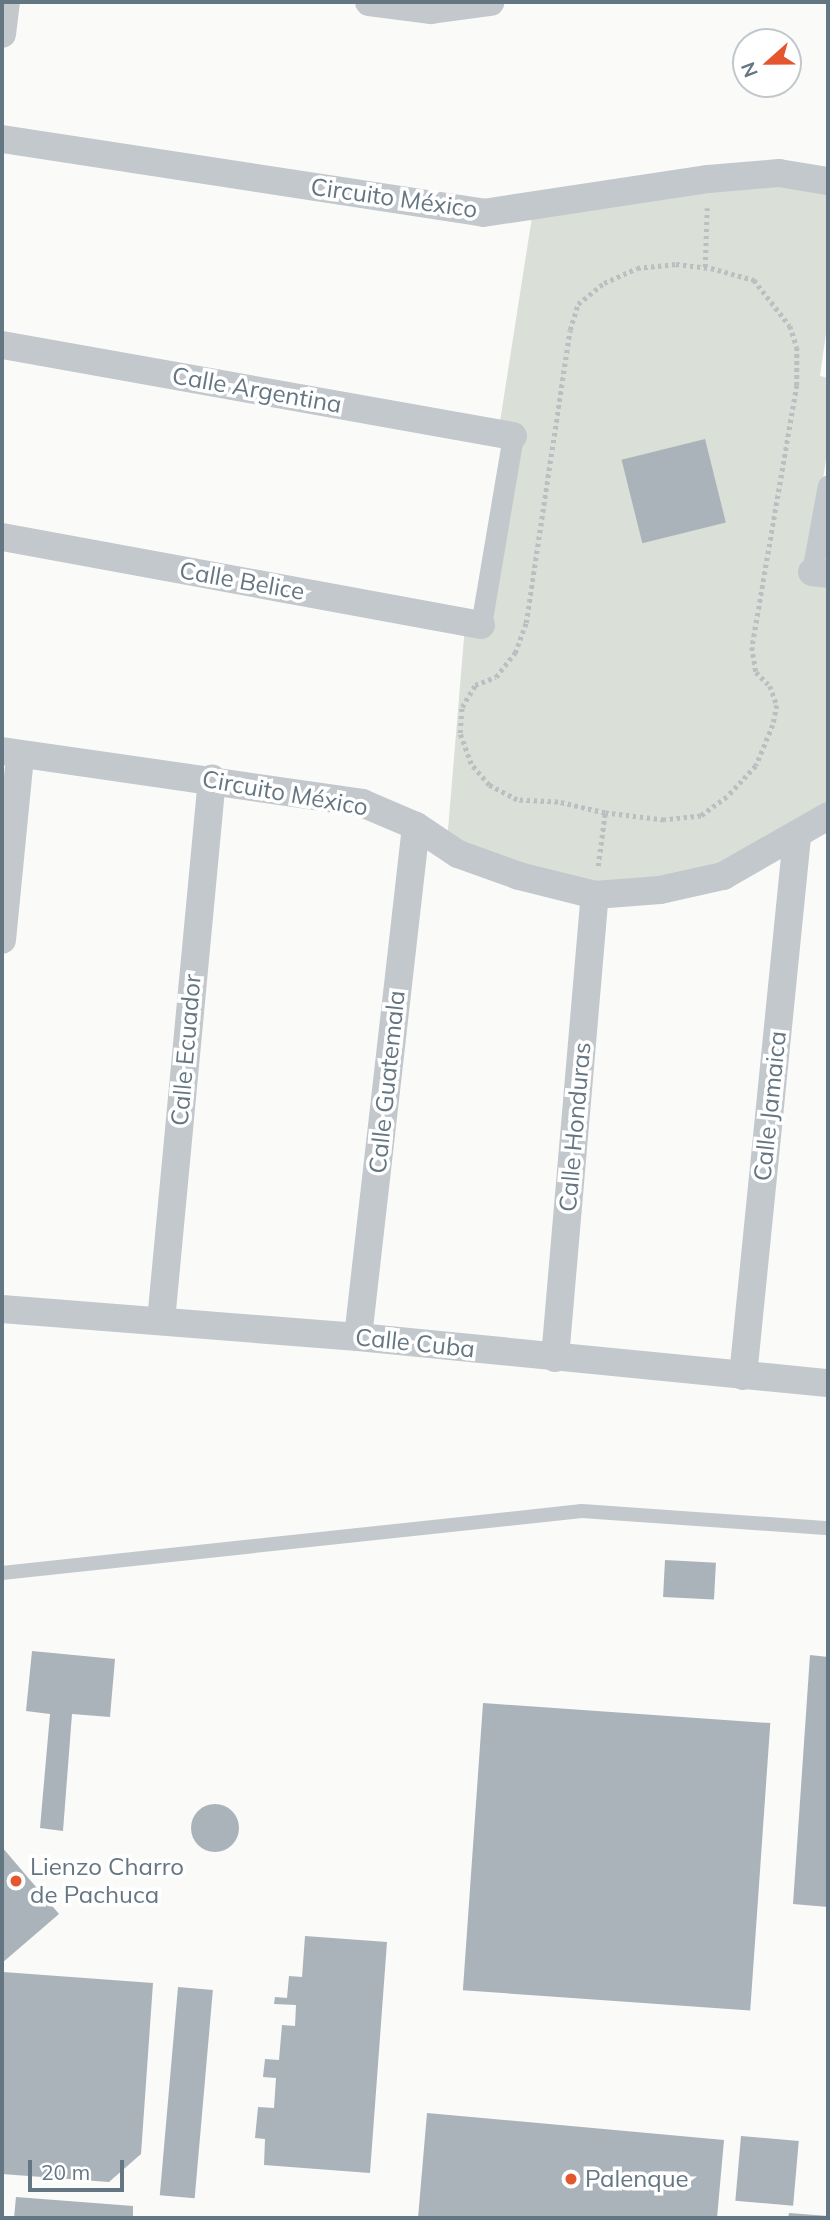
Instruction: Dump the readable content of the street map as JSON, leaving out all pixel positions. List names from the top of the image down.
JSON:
{
  "streets": {
    "street": [
      "Circuito México",
      "Calle Argentina",
      "Calle Belice",
      "Calle Ecuador",
      "Calle Guatemala",
      "Calle Jamaica",
      "Calle Honduras",
      "Calle Cuba"
    ]
  },
  "crossings": [
    ["Circuito México", "Calle Ecuador"],
    ["Circuito México", "Calle Guatemala"],
    ["Circuito México", "Calle Jamaica"],
    ["Circuito México", "Calle Honduras"],
    ["Calle Ecuador", "Calle Cuba"],
    ["Calle Guatemala", "Calle Cuba"],
    ["Calle Jamaica", "Calle Cuba"],
    ["Calle Honduras", "Calle Cuba"]
  ],
  "places": ["Lienzo Charro de Pachuca", "Palenque"],
  "scale_bar": "20 m",
  "north": "left"
}
